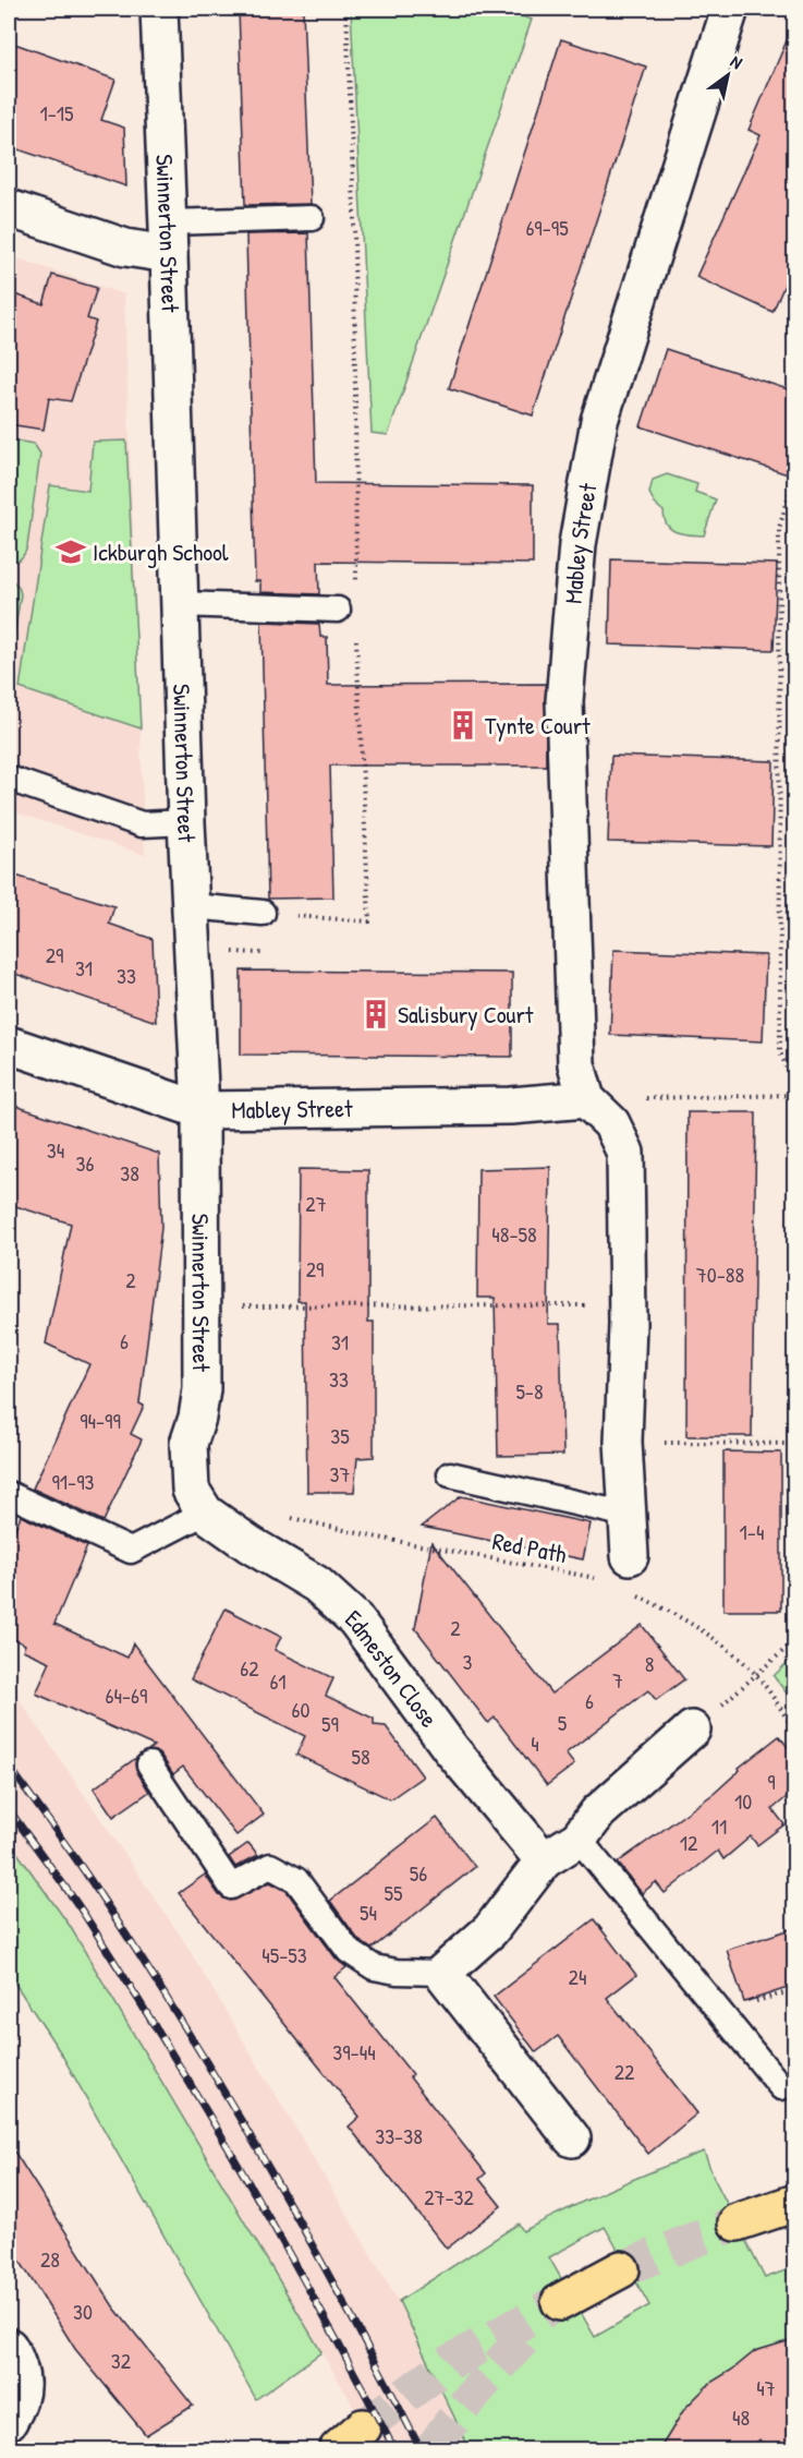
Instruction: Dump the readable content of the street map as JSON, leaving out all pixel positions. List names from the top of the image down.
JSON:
{
  "streets": {
    "street": ["Swinnerton Street", "Mabley Street", "Edmeston Close"],
    "path": ["Red Path"]
  },
  "crossings": [
    ["Swinnerton Street", "Mabley Street"],
    ["Swinnerton Street", "Edmeston Close"]
  ],
  "places": {
    "school or university": ["Ickburgh School"],
    "building": ["Tynte Court", "Salisbury Court"]
  },
  "house_numbers": [
    "1-15",
    "69-95",
    "29",
    "31",
    "33",
    "34",
    "36",
    "38",
    "27",
    "48-58",
    "29",
    "70-88",
    "2",
    "6",
    "31",
    "33",
    "5-8",
    "94-99",
    "35",
    "37",
    "91-93",
    "1-4",
    "2",
    "3",
    "8",
    "62",
    "7",
    "61",
    "64-69",
    "6",
    "60",
    "5",
    "59",
    "4",
    "58",
    "9",
    "10",
    "11",
    "12",
    "56",
    "55",
    "54",
    "45-53",
    "24",
    "39-44",
    "22",
    "33-38",
    "27-32",
    "28",
    "30",
    "32",
    "47",
    "48"
  ],
  "north": "top right"
}
